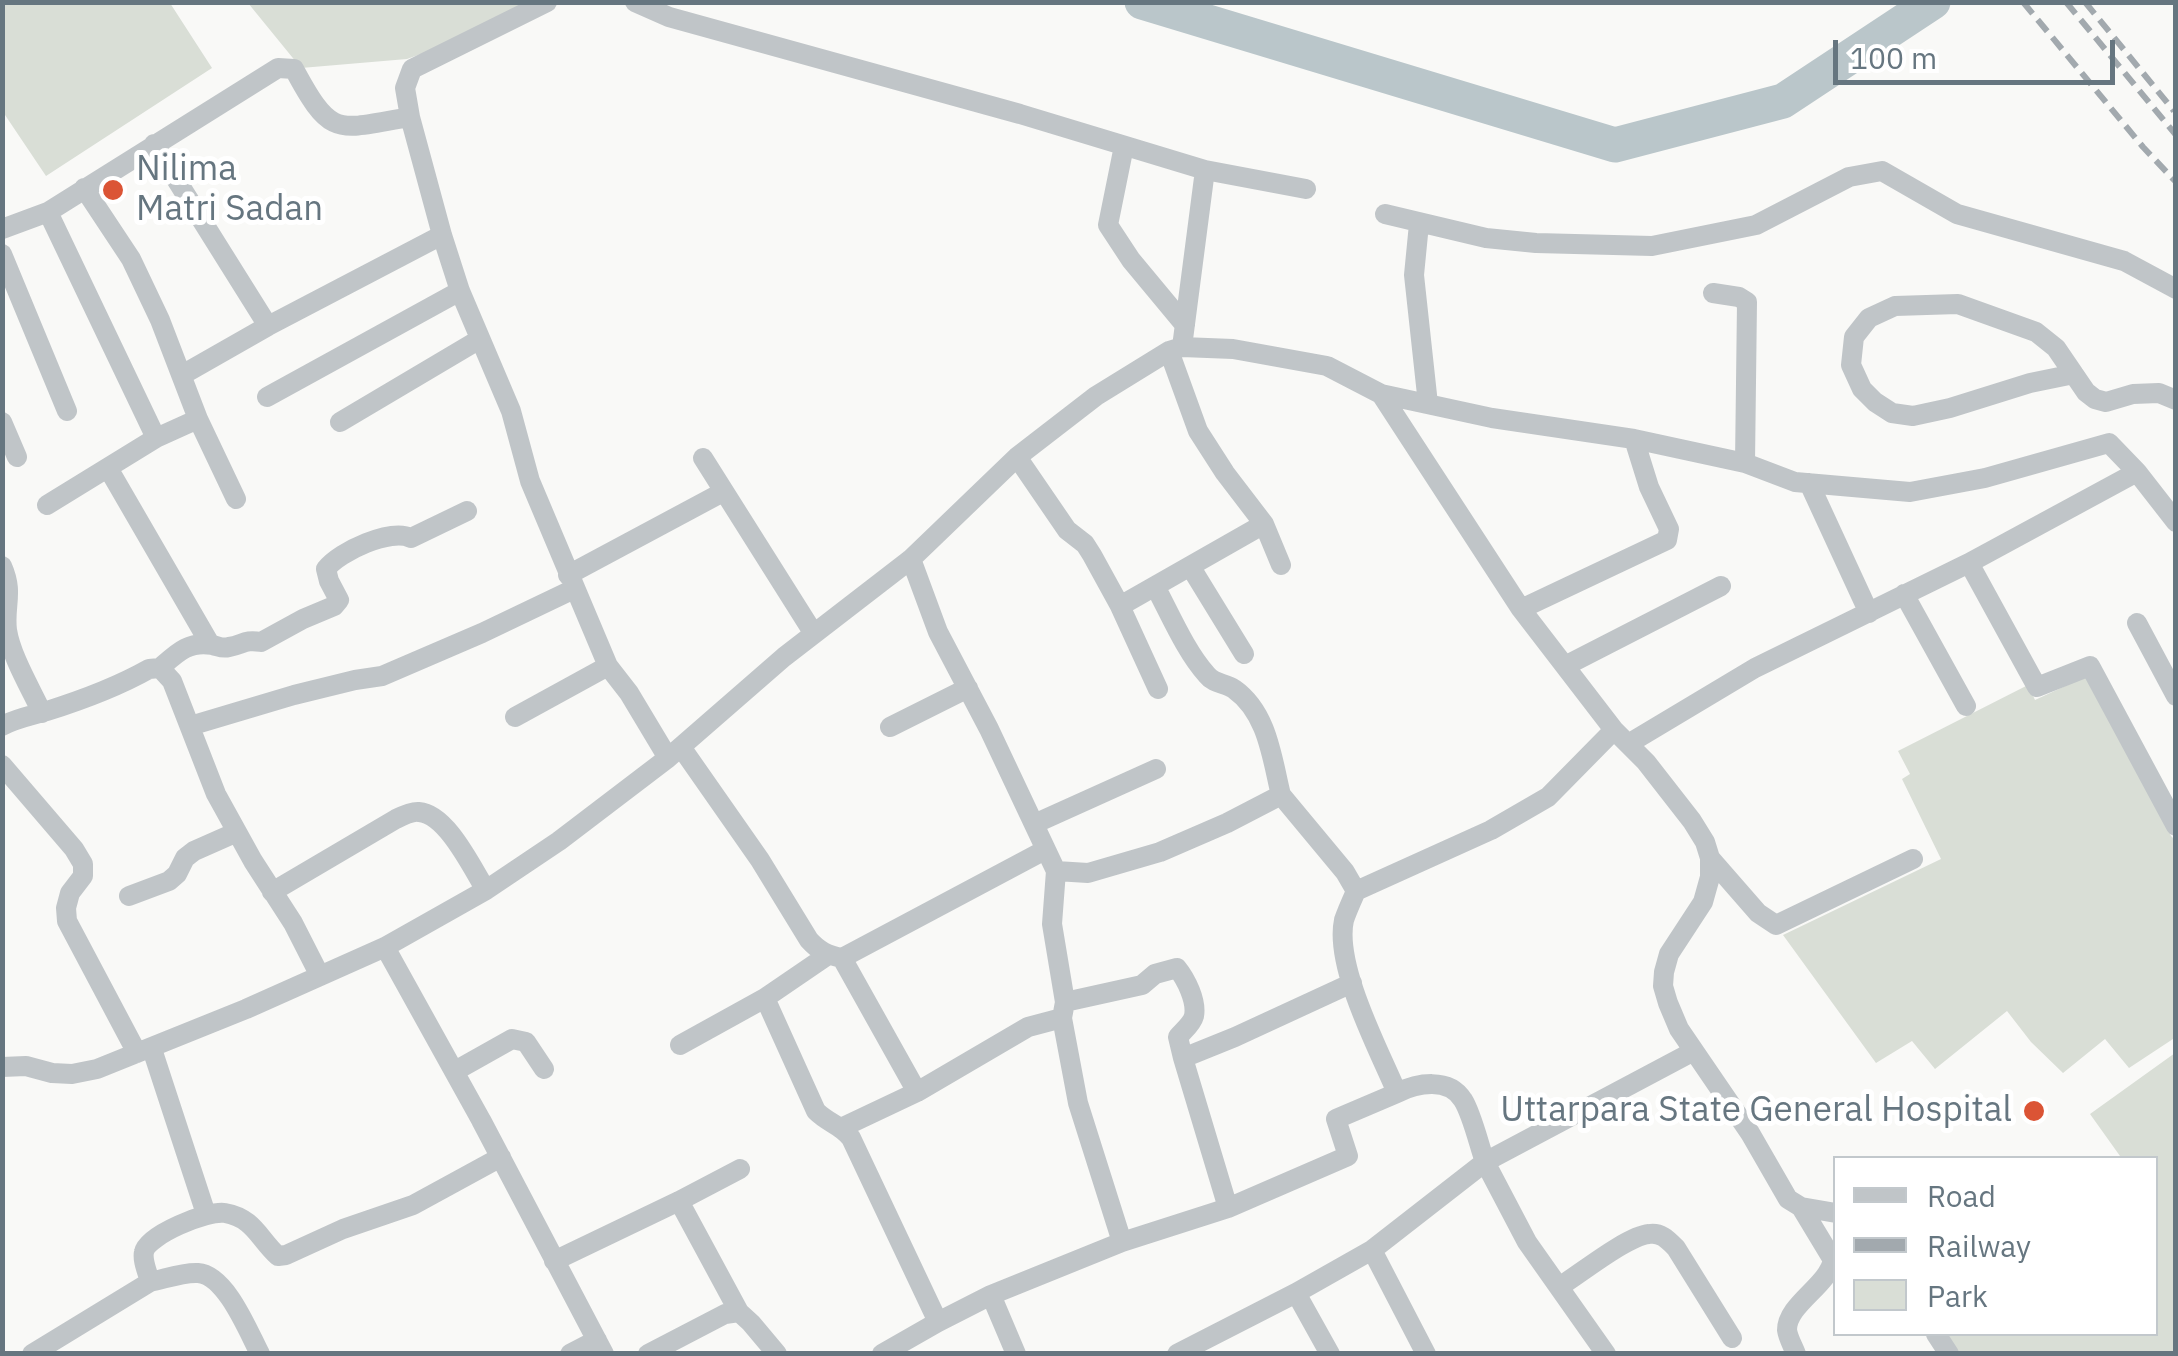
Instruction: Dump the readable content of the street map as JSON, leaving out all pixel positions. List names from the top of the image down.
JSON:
{
  "places": ["Nilima Matri Sadan", "Uttarpara State General Hospital"],
  "legend": ["Road", "Railway", "Park"],
  "scale_bar": "100 m"
}
